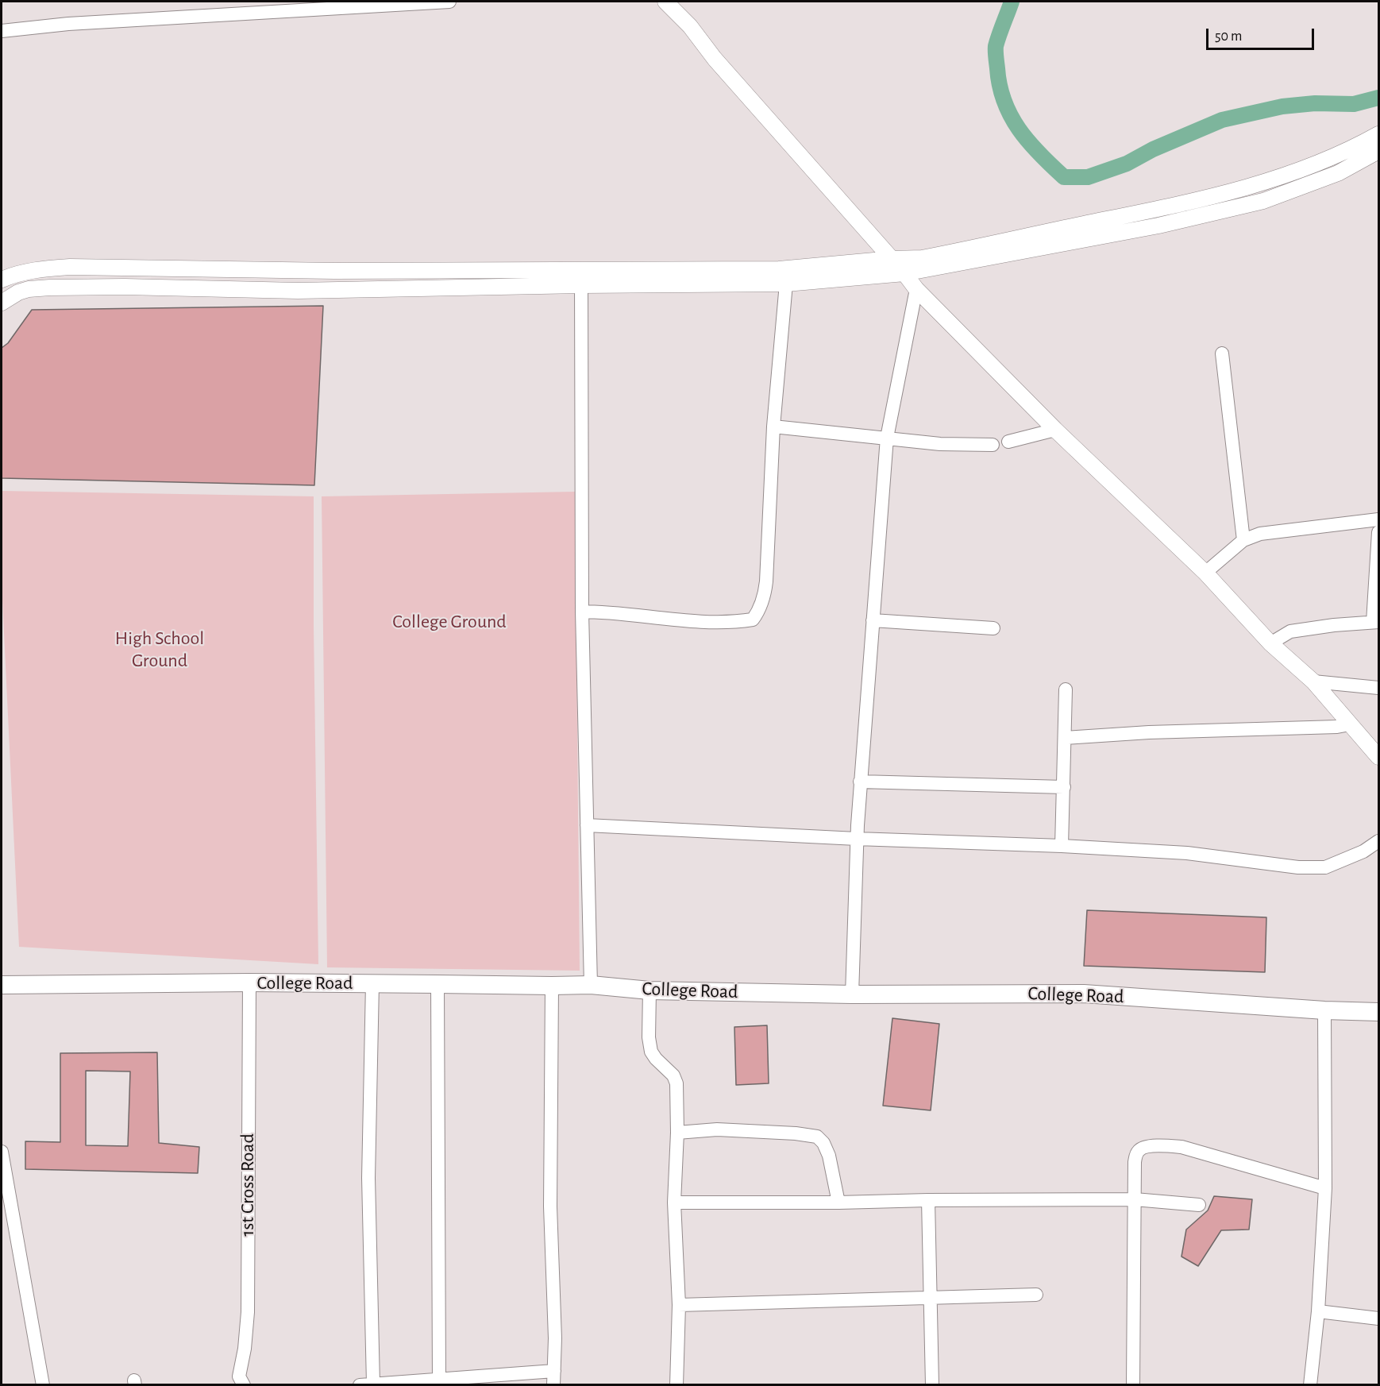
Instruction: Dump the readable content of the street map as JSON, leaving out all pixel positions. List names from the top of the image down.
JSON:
{
  "streets": {
    "main road": ["College Road"],
    "street": ["1st Cross Road"]
  },
  "crossings": [
    ["College Road", "1st Cross Road"]
  ],
  "parks": ["College Ground", "High School Ground"],
  "scale_bar": "50 m"
}
